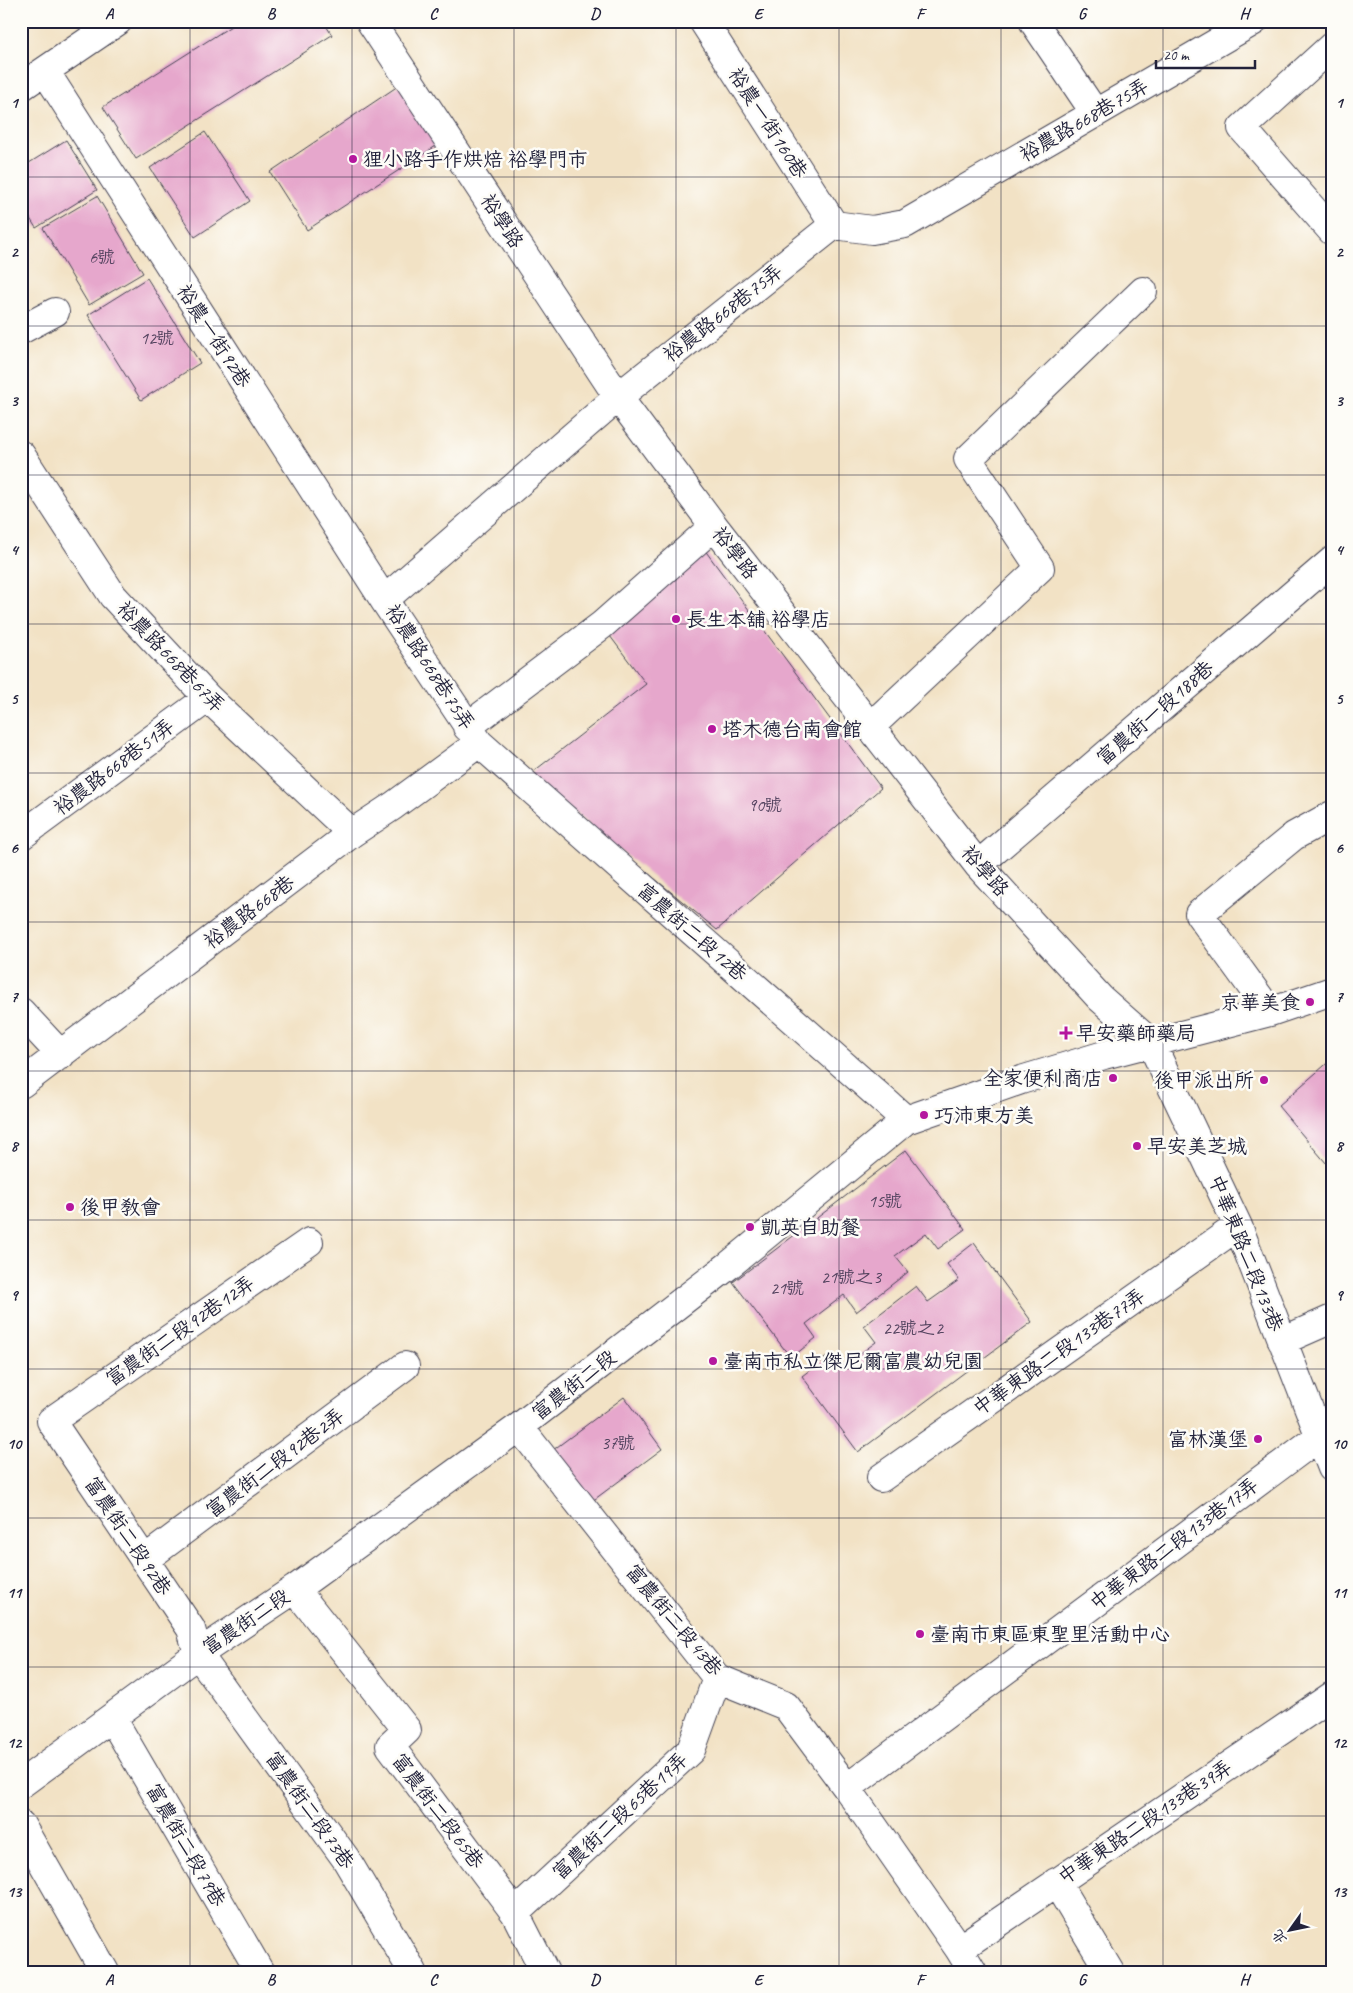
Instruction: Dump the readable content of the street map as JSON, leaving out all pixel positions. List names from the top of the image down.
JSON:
{
  "streets": {
    "street": [
      "裕農路668巷75弄",
      "裕農一街160巷",
      "裕學路",
      "裕農一街92巷",
      "裕農路668巷67弄",
      "富農街一段188巷",
      "裕農路668巷51弄",
      "裕農路668巷",
      "富農街二段12巷",
      "中華東路二段133巷",
      "富農街二段92巷12弄",
      "中華東路二段133巷77弄",
      "富農街二段",
      "富農街二段92巷2弄",
      "富農街二段92巷",
      "中華東路二段133巷17弄",
      "富農街二段43巷",
      "富農街二段73巷",
      "富農街二段65巷",
      "富農街二段65巷19弄",
      "中華東路二段133巷39弄",
      "富農街二段79巷"
    ]
  },
  "crossings": [
    ["裕農路668巷75弄", "裕農一街160巷"],
    ["裕農路668巷75弄", "裕學路"],
    ["裕農路668巷75弄", "裕農一街92巷"],
    ["裕農路668巷75弄", "裕農路668巷"],
    ["裕農路668巷75弄", "富農街二段12巷"],
    ["裕學路", "富農街一段188巷"],
    ["裕學路", "裕農路668巷"],
    ["裕學路", "中華東路二段133巷"],
    ["裕學路", "富農街二段"],
    ["裕農路668巷67弄", "裕農路668巷51弄"],
    ["裕農路668巷67弄", "裕農路668巷"],
    ["裕農路668巷", "富農街二段12巷"],
    ["富農街二段12巷", "富農街二段"],
    ["中華東路二段133巷", "中華東路二段133巷77弄"],
    ["中華東路二段133巷", "富農街二段"],
    ["中華東路二段133巷", "中華東路二段133巷17弄"],
    ["富農街二段92巷12弄", "富農街二段92巷"],
    ["富農街二段", "富農街二段92巷"],
    ["富農街二段", "富農街二段43巷"],
    ["富農街二段", "富農街二段73巷"],
    ["富農街二段", "富農街二段65巷"],
    ["富農街二段", "富農街二段79巷"],
    ["富農街二段92巷2弄", "富農街二段92巷"],
    ["富農街二段92巷", "富農街二段73巷"],
    ["中華東路二段133巷17弄", "富農街二段43巷"],
    ["富農街二段43巷", "富農街二段65巷19弄"],
    ["富農街二段65巷", "富農街二段65巷19弄"]
  ],
  "places": {
    "other": [
      "狸小路手作烘焙 裕學門市",
      "長生本舖 裕學店",
      "塔木德台南會館",
      "京華美食",
      "全家便利商店",
      "後甲派出所",
      "巧沛東方美",
      "早安美芝城",
      "後甲教會",
      "凱英自助餐",
      "臺南市私立傑尼爾富農幼兒園",
      "富林漢堡",
      "臺南市東區東聖里活動中心"
    ],
    "health": ["早安藥師藥局"]
  },
  "house_numbers": [
    "6號",
    "12號",
    "90號",
    "15號",
    "21號之3",
    "21號",
    "22號之2",
    "37號"
  ],
  "scale_bar": "20 m",
  "north": "bottom left",
  "grid": {
    "columns": [
      "A",
      "B",
      "C",
      "D",
      "E",
      "F",
      "G",
      "H"
    ],
    "rows": [
      "1",
      "2",
      "3",
      "4",
      "5",
      "6",
      "7",
      "8",
      "9",
      "10",
      "11",
      "12",
      "13"
    ]
  }
}
